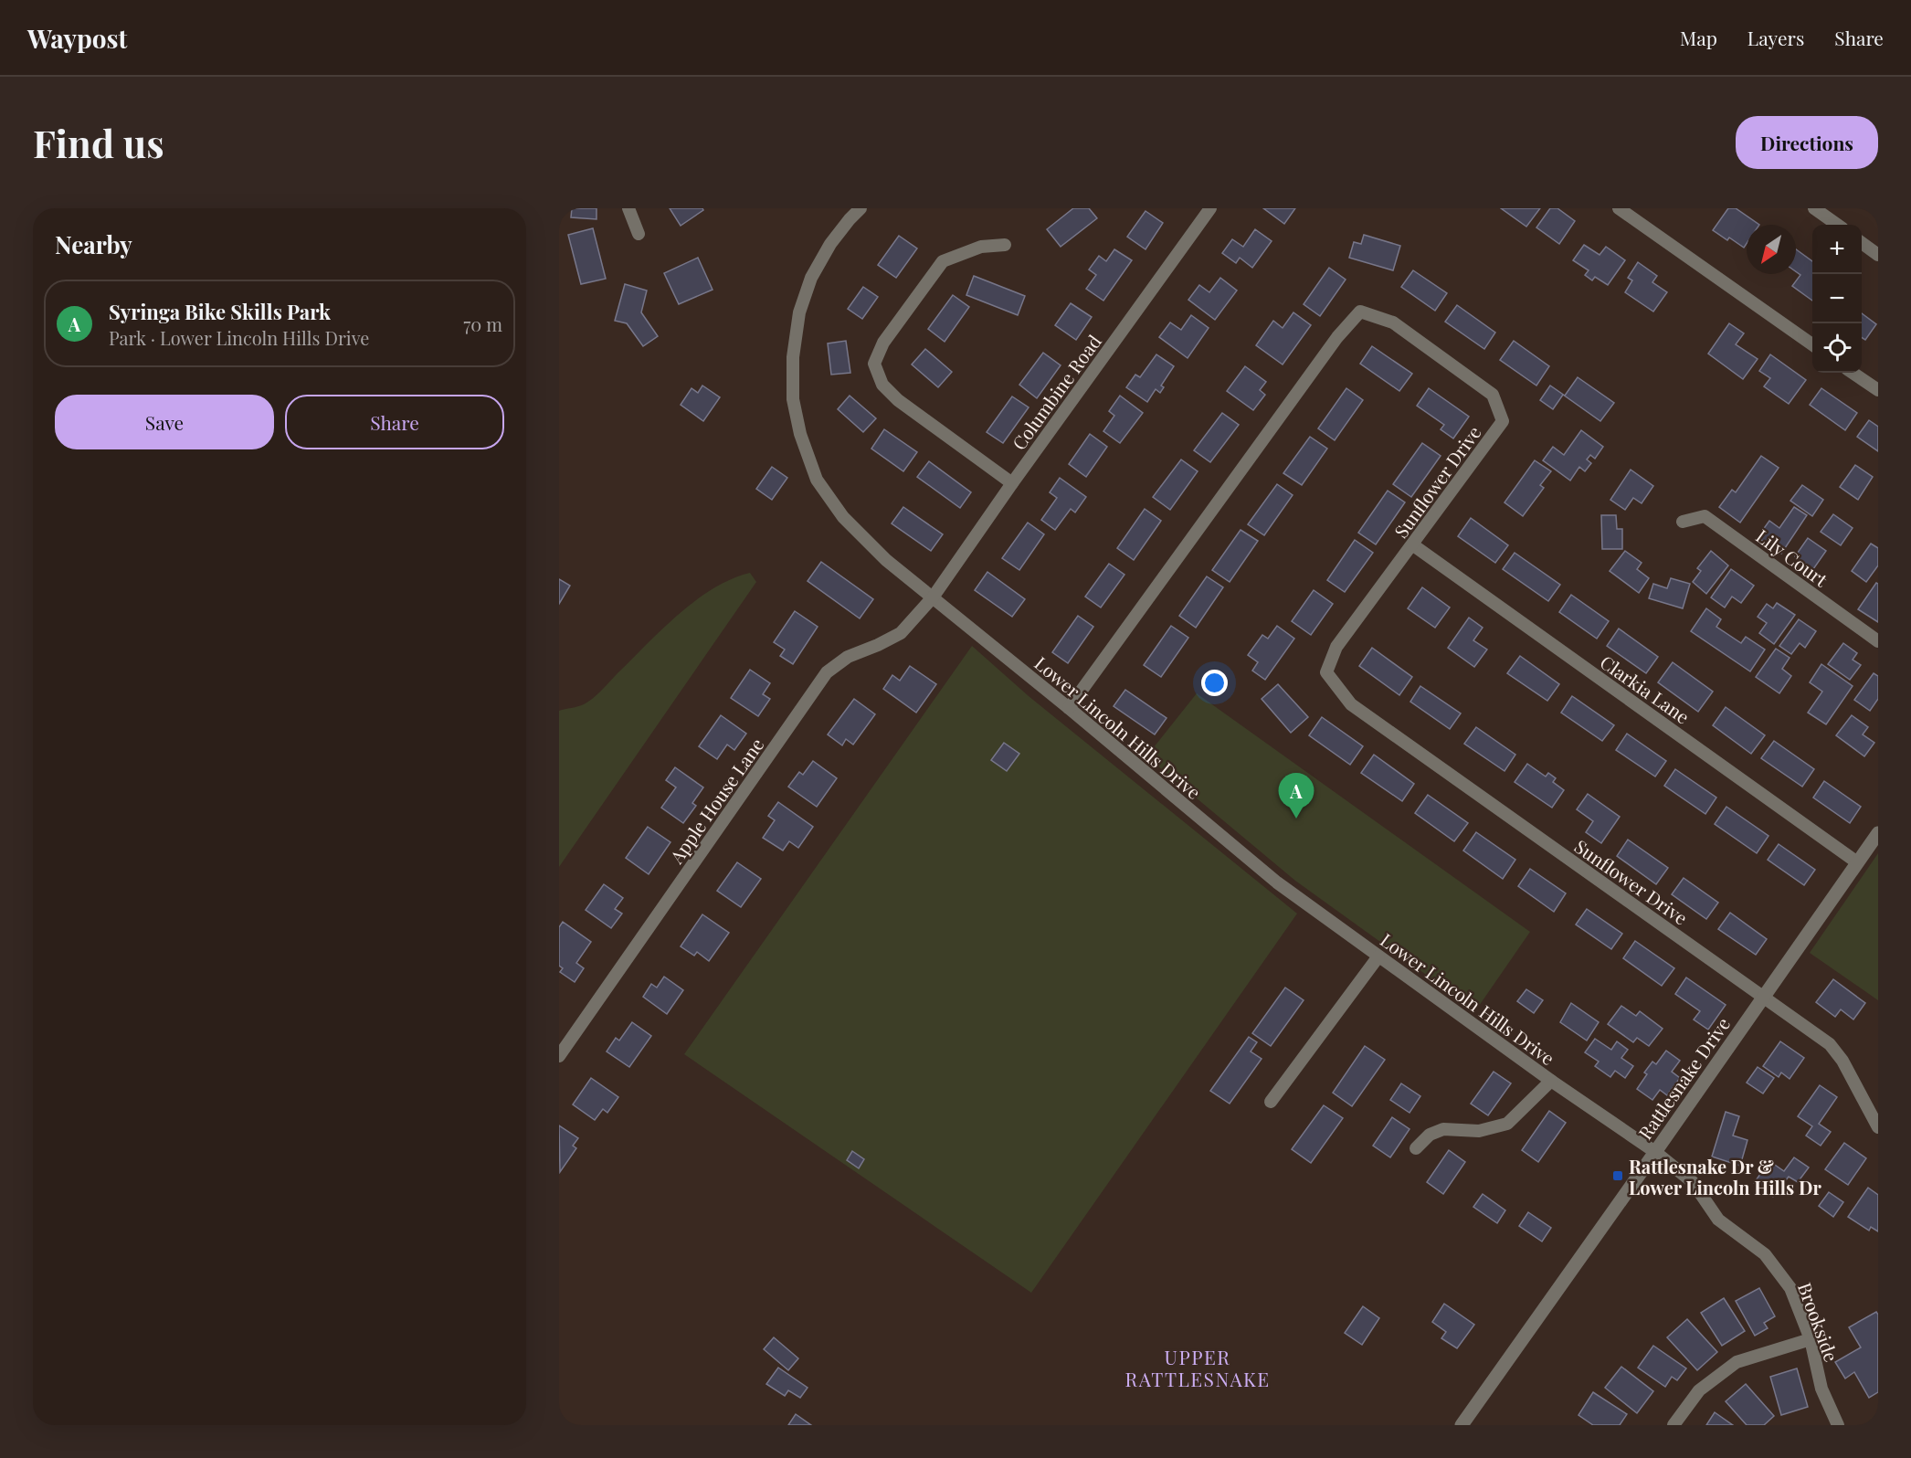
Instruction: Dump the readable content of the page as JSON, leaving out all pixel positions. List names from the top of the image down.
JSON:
{
  "streets": {
    "street": [
      "Columbine Road",
      "Sunflower Drive",
      "Lily Court",
      "Clarkia Lane",
      "Lower Lincoln Hills Drive",
      "Apple House Lane",
      "Rattlesnake Drive",
      "Brookside"
    ]
  },
  "crossings": [
    ["Columbine Road", "Lower Lincoln Hills Drive"],
    ["Columbine Road", "Apple House Lane"],
    ["Sunflower Drive", "Clarkia Lane"],
    ["Sunflower Drive", "Lower Lincoln Hills Drive"],
    ["Sunflower Drive", "Rattlesnake Drive"],
    ["Clarkia Lane", "Rattlesnake Drive"],
    ["Lower Lincoln Hills Drive", "Apple House Lane"],
    ["Lower Lincoln Hills Drive", "Rattlesnake Drive"],
    ["Lower Lincoln Hills Drive", "Brookside"],
    ["Rattlesnake Drive", "Brookside"]
  ],
  "districts": ["UPPER RATTLESNAKE"],
  "places": {
    "transit": ["Rattlesnake Dr & Lower Lincoln Hills Dr"]
  },
  "north": "bottom left",
  "page": {
    "header": "Waypost",
    "nav": ["Map", "Layers", "Share"],
    "buttons": [
      "Directions",
      ["Save", "Share"]
    ],
    "title": "Find us",
    "heading": "Nearby",
    "map_buttons": ["+", "−"],
    "list": [
      {
        "mark": "A",
        "name": "Syringa Bike Skills Park",
        "note": "Park · Lower Lincoln Hills Drive",
        "value": "70 m"
      }
    ],
    "pins": "A"
  }
}
